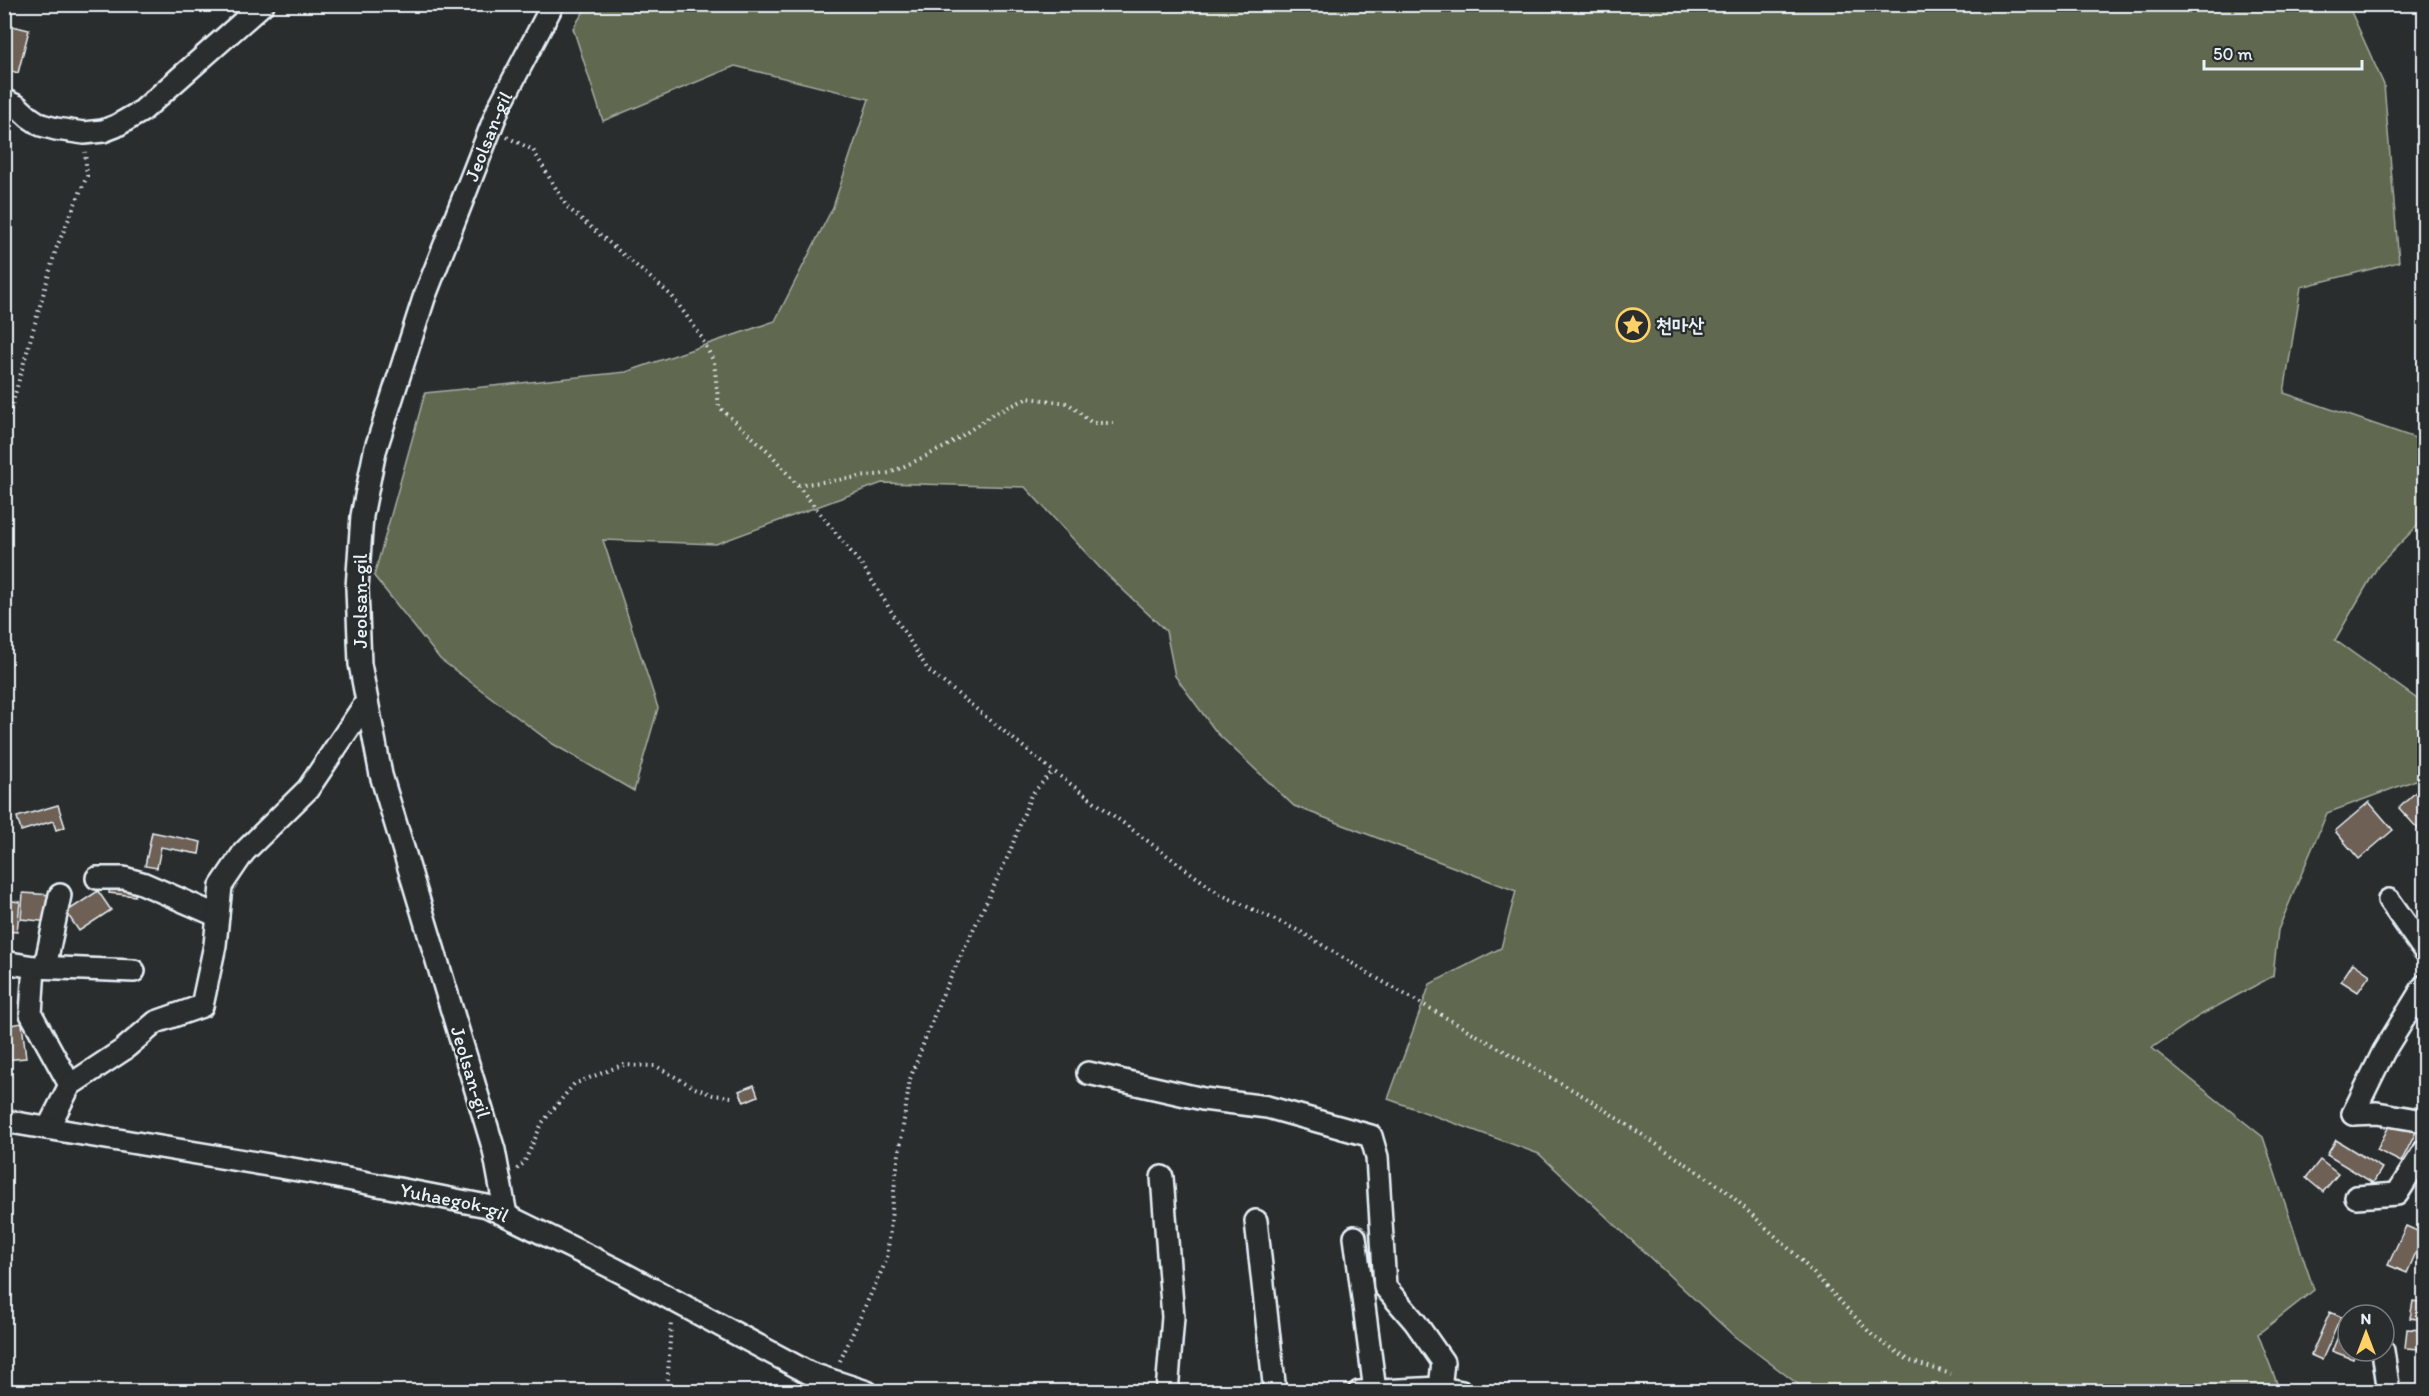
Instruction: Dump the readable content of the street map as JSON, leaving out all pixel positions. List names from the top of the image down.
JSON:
{
  "streets": {
    "street": ["Jeolsan-gil", "Yuhaegok-gil"]
  },
  "crossings": [
    ["Jeolsan-gil", "Yuhaegok-gil"]
  ],
  "places": {
    "place": ["천마산"]
  },
  "scale_bar": "50 m",
  "north": "top"
}
